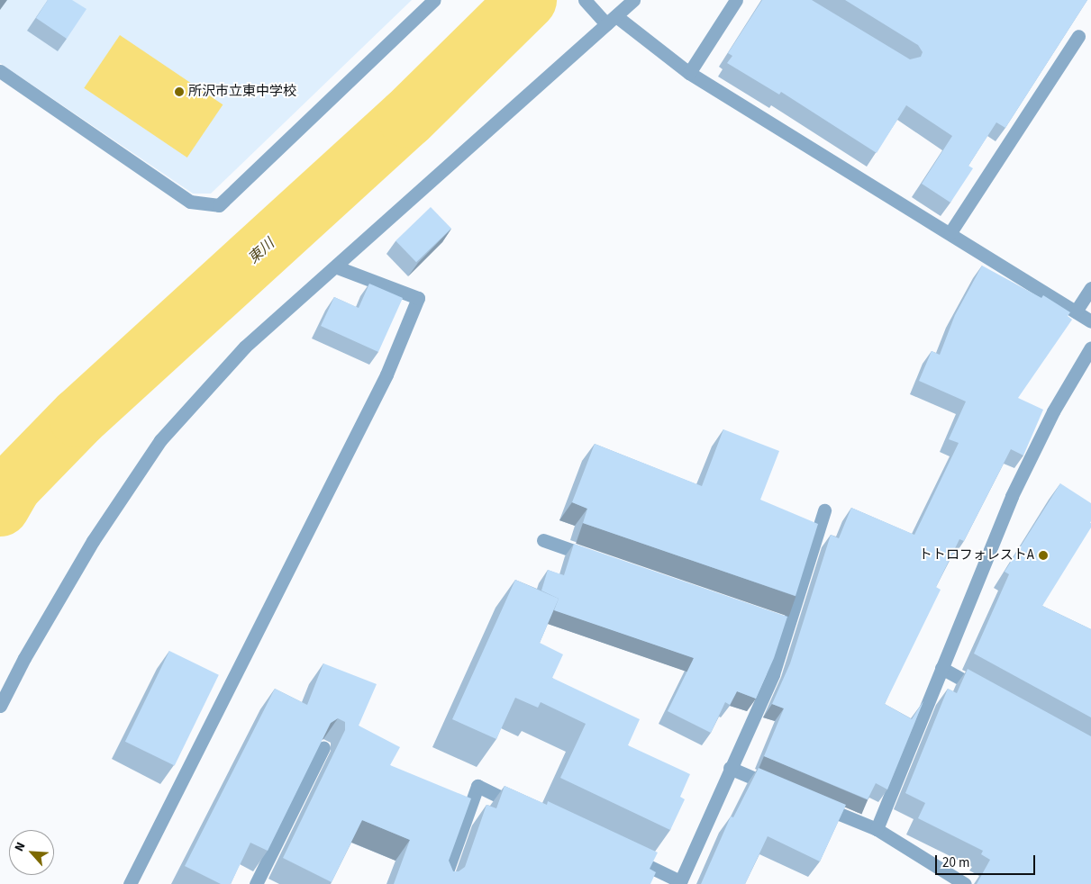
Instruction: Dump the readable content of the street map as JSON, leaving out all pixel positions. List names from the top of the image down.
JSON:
{
  "water": ["東川"],
  "places": ["所沢市立東中学校", "トトロフォレストA"],
  "scale_bar": "20 m",
  "north": "top left"
}
